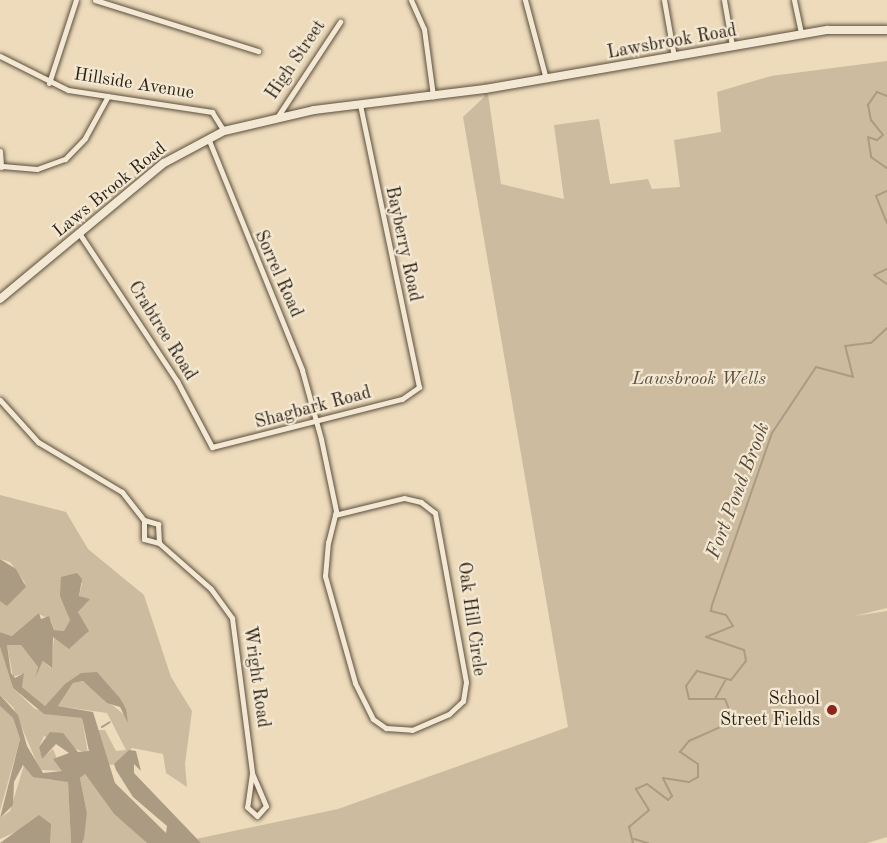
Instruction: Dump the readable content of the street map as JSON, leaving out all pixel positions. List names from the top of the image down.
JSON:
{
  "streets": {
    "street": [
      "Lawsbrook Road",
      "High Street",
      "Hillside Avenue",
      "Laws Brook Road",
      "Bayberry Road",
      "Sorrel Road",
      "Crabtree Road",
      "Shagbark Road",
      "Oak Hill Circle",
      "Wright Road"
    ]
  },
  "crossings": [
    ["Lawsbrook Road", "Laws Brook Road"],
    ["High Street", "Laws Brook Road"],
    ["Hillside Avenue", "Laws Brook Road"],
    ["Laws Brook Road", "Bayberry Road"],
    ["Laws Brook Road", "Sorrel Road"],
    ["Laws Brook Road", "Crabtree Road"],
    ["Bayberry Road", "Shagbark Road"],
    ["Sorrel Road", "Shagbark Road"],
    ["Sorrel Road", "Oak Hill Circle"],
    ["Crabtree Road", "Shagbark Road"],
    ["Shagbark Road", "Oak Hill Circle"]
  ],
  "water": ["Fort Pond Brook"],
  "parks": ["Lawsbrook Wells"],
  "places": ["School Street Fields"]
}
